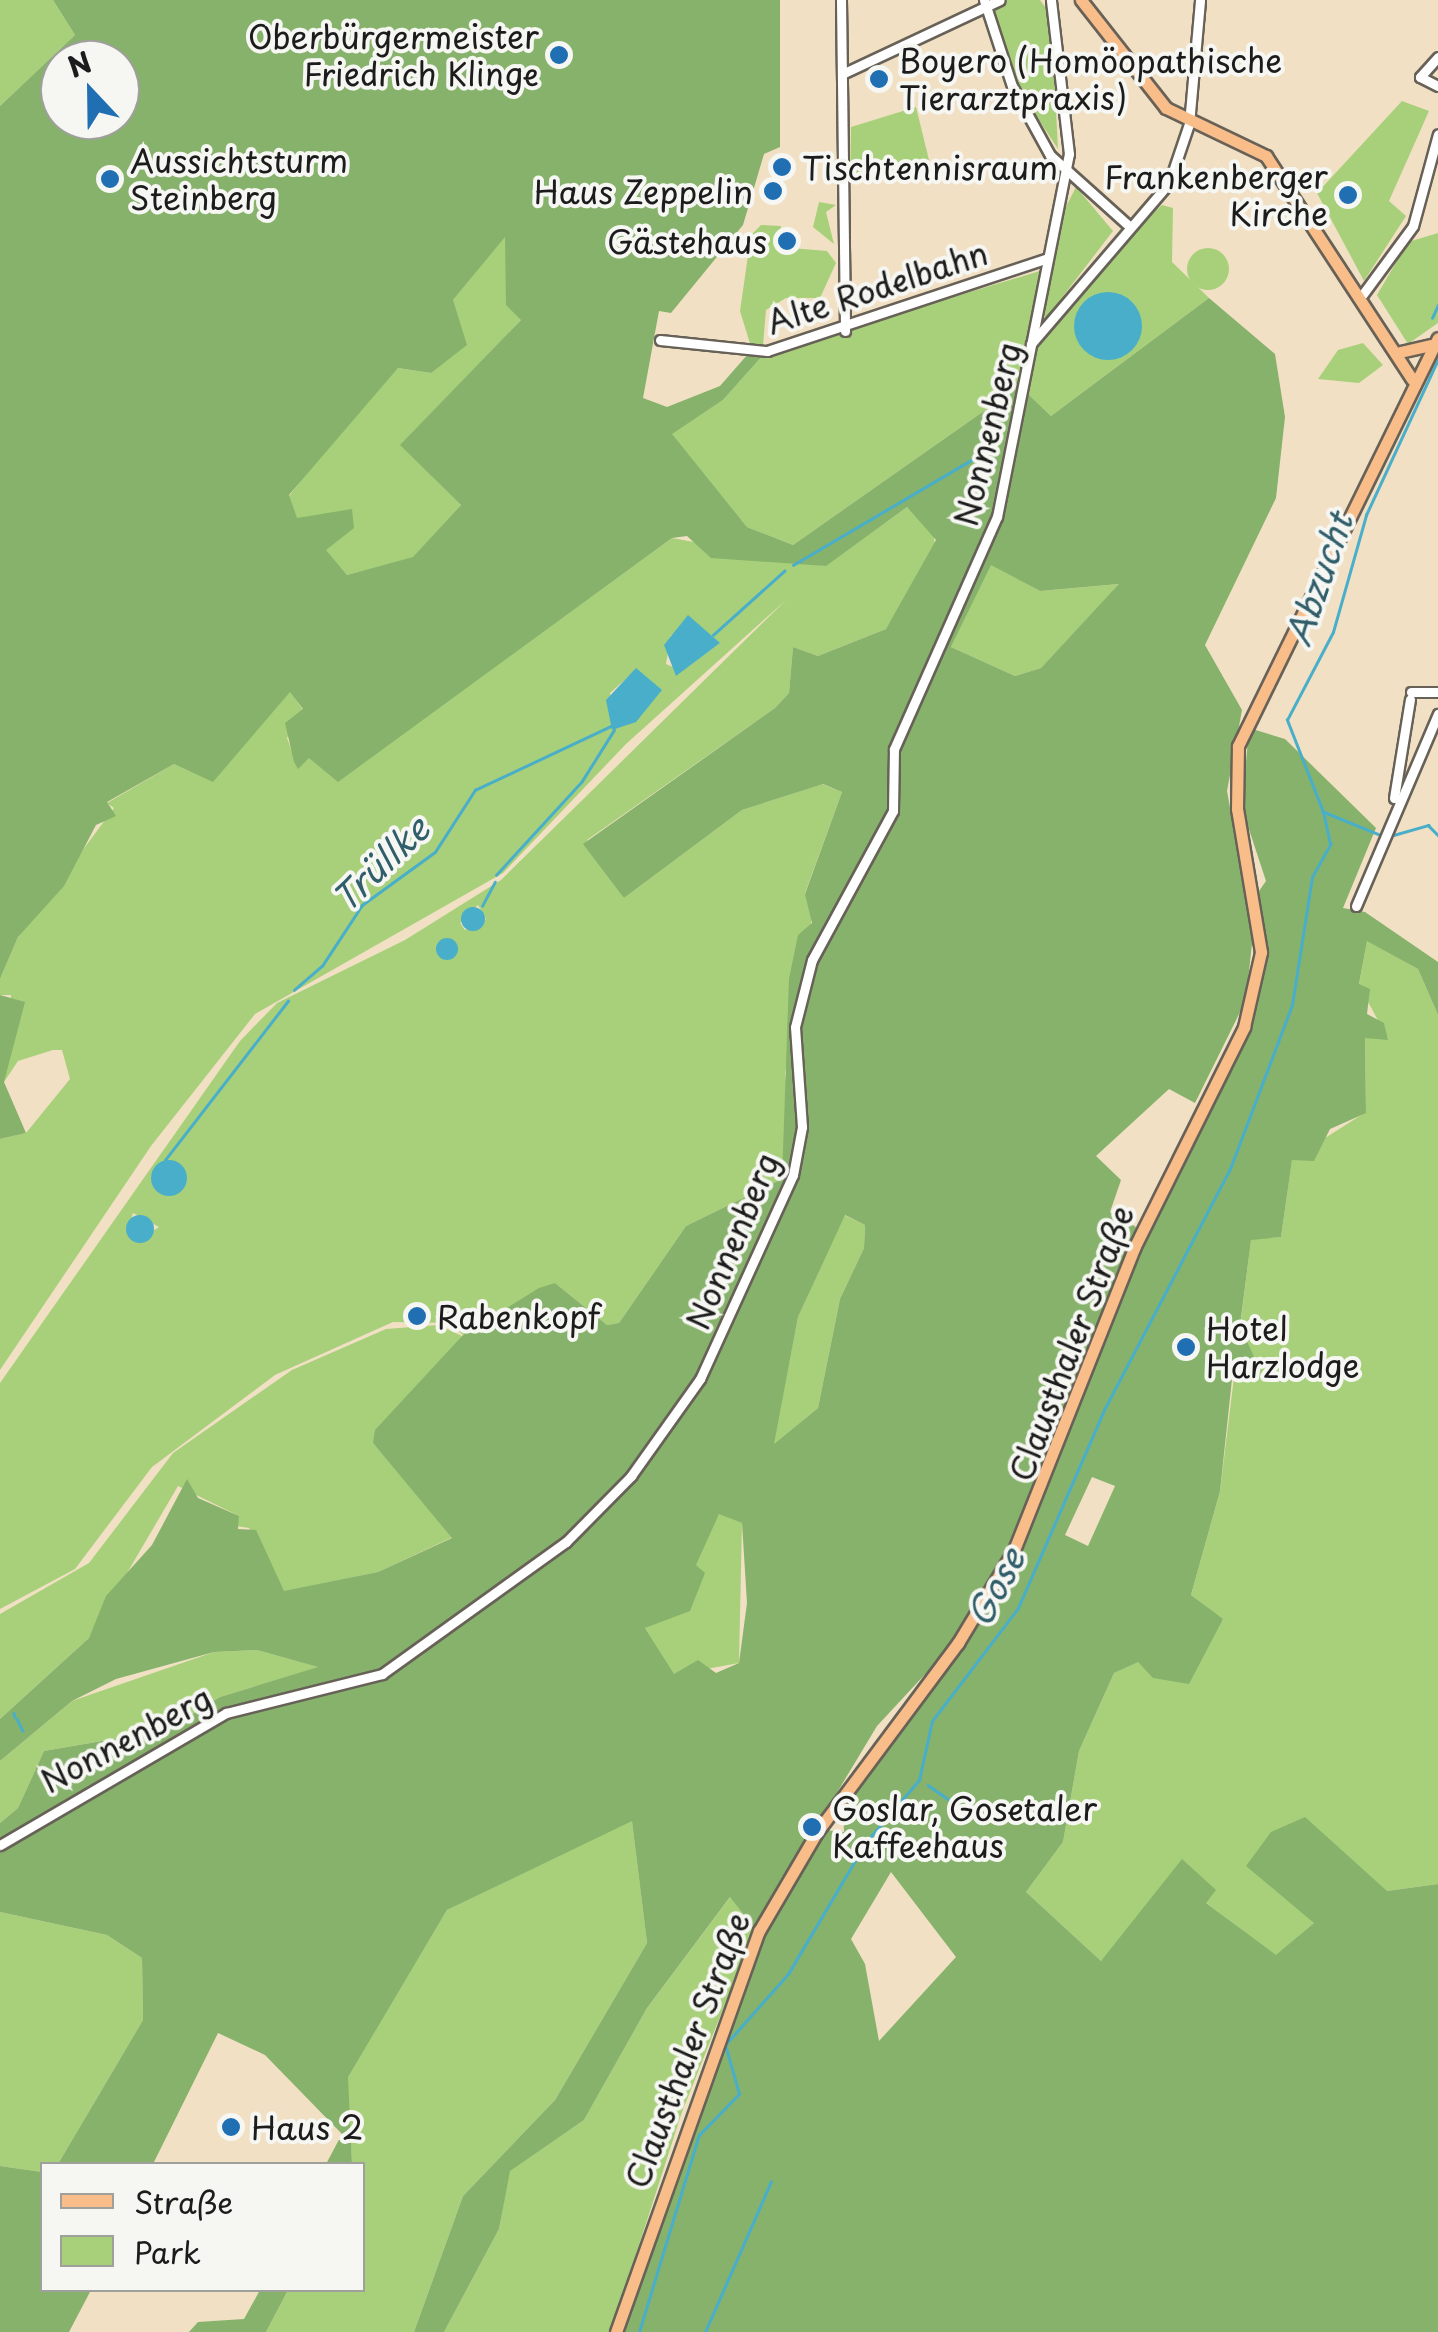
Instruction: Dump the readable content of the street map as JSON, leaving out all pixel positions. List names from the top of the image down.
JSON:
{
  "streets": {
    "main road": ["Clausthaler Straße"],
    "street": ["Alte Rodelbahn", "Nonnenberg"]
  },
  "water": ["Abzucht", "Trüllke", "Gose"],
  "places": [
    "Oberbürgermeister Friedrich Klinge",
    "Boyero (Homöopathische Tierarztpraxis)",
    "Tischtennisraum",
    "Aussichtsturm Steinberg",
    "Haus Zeppelin",
    "Frankenberger Kirche",
    "Gästehaus",
    "Rabenkopf",
    "Hotel Harzlodge",
    "Goslar, Gosetaler Kaffeehaus",
    "Haus 2"
  ],
  "legend": ["Straße", "Park"],
  "north": "top"
}
